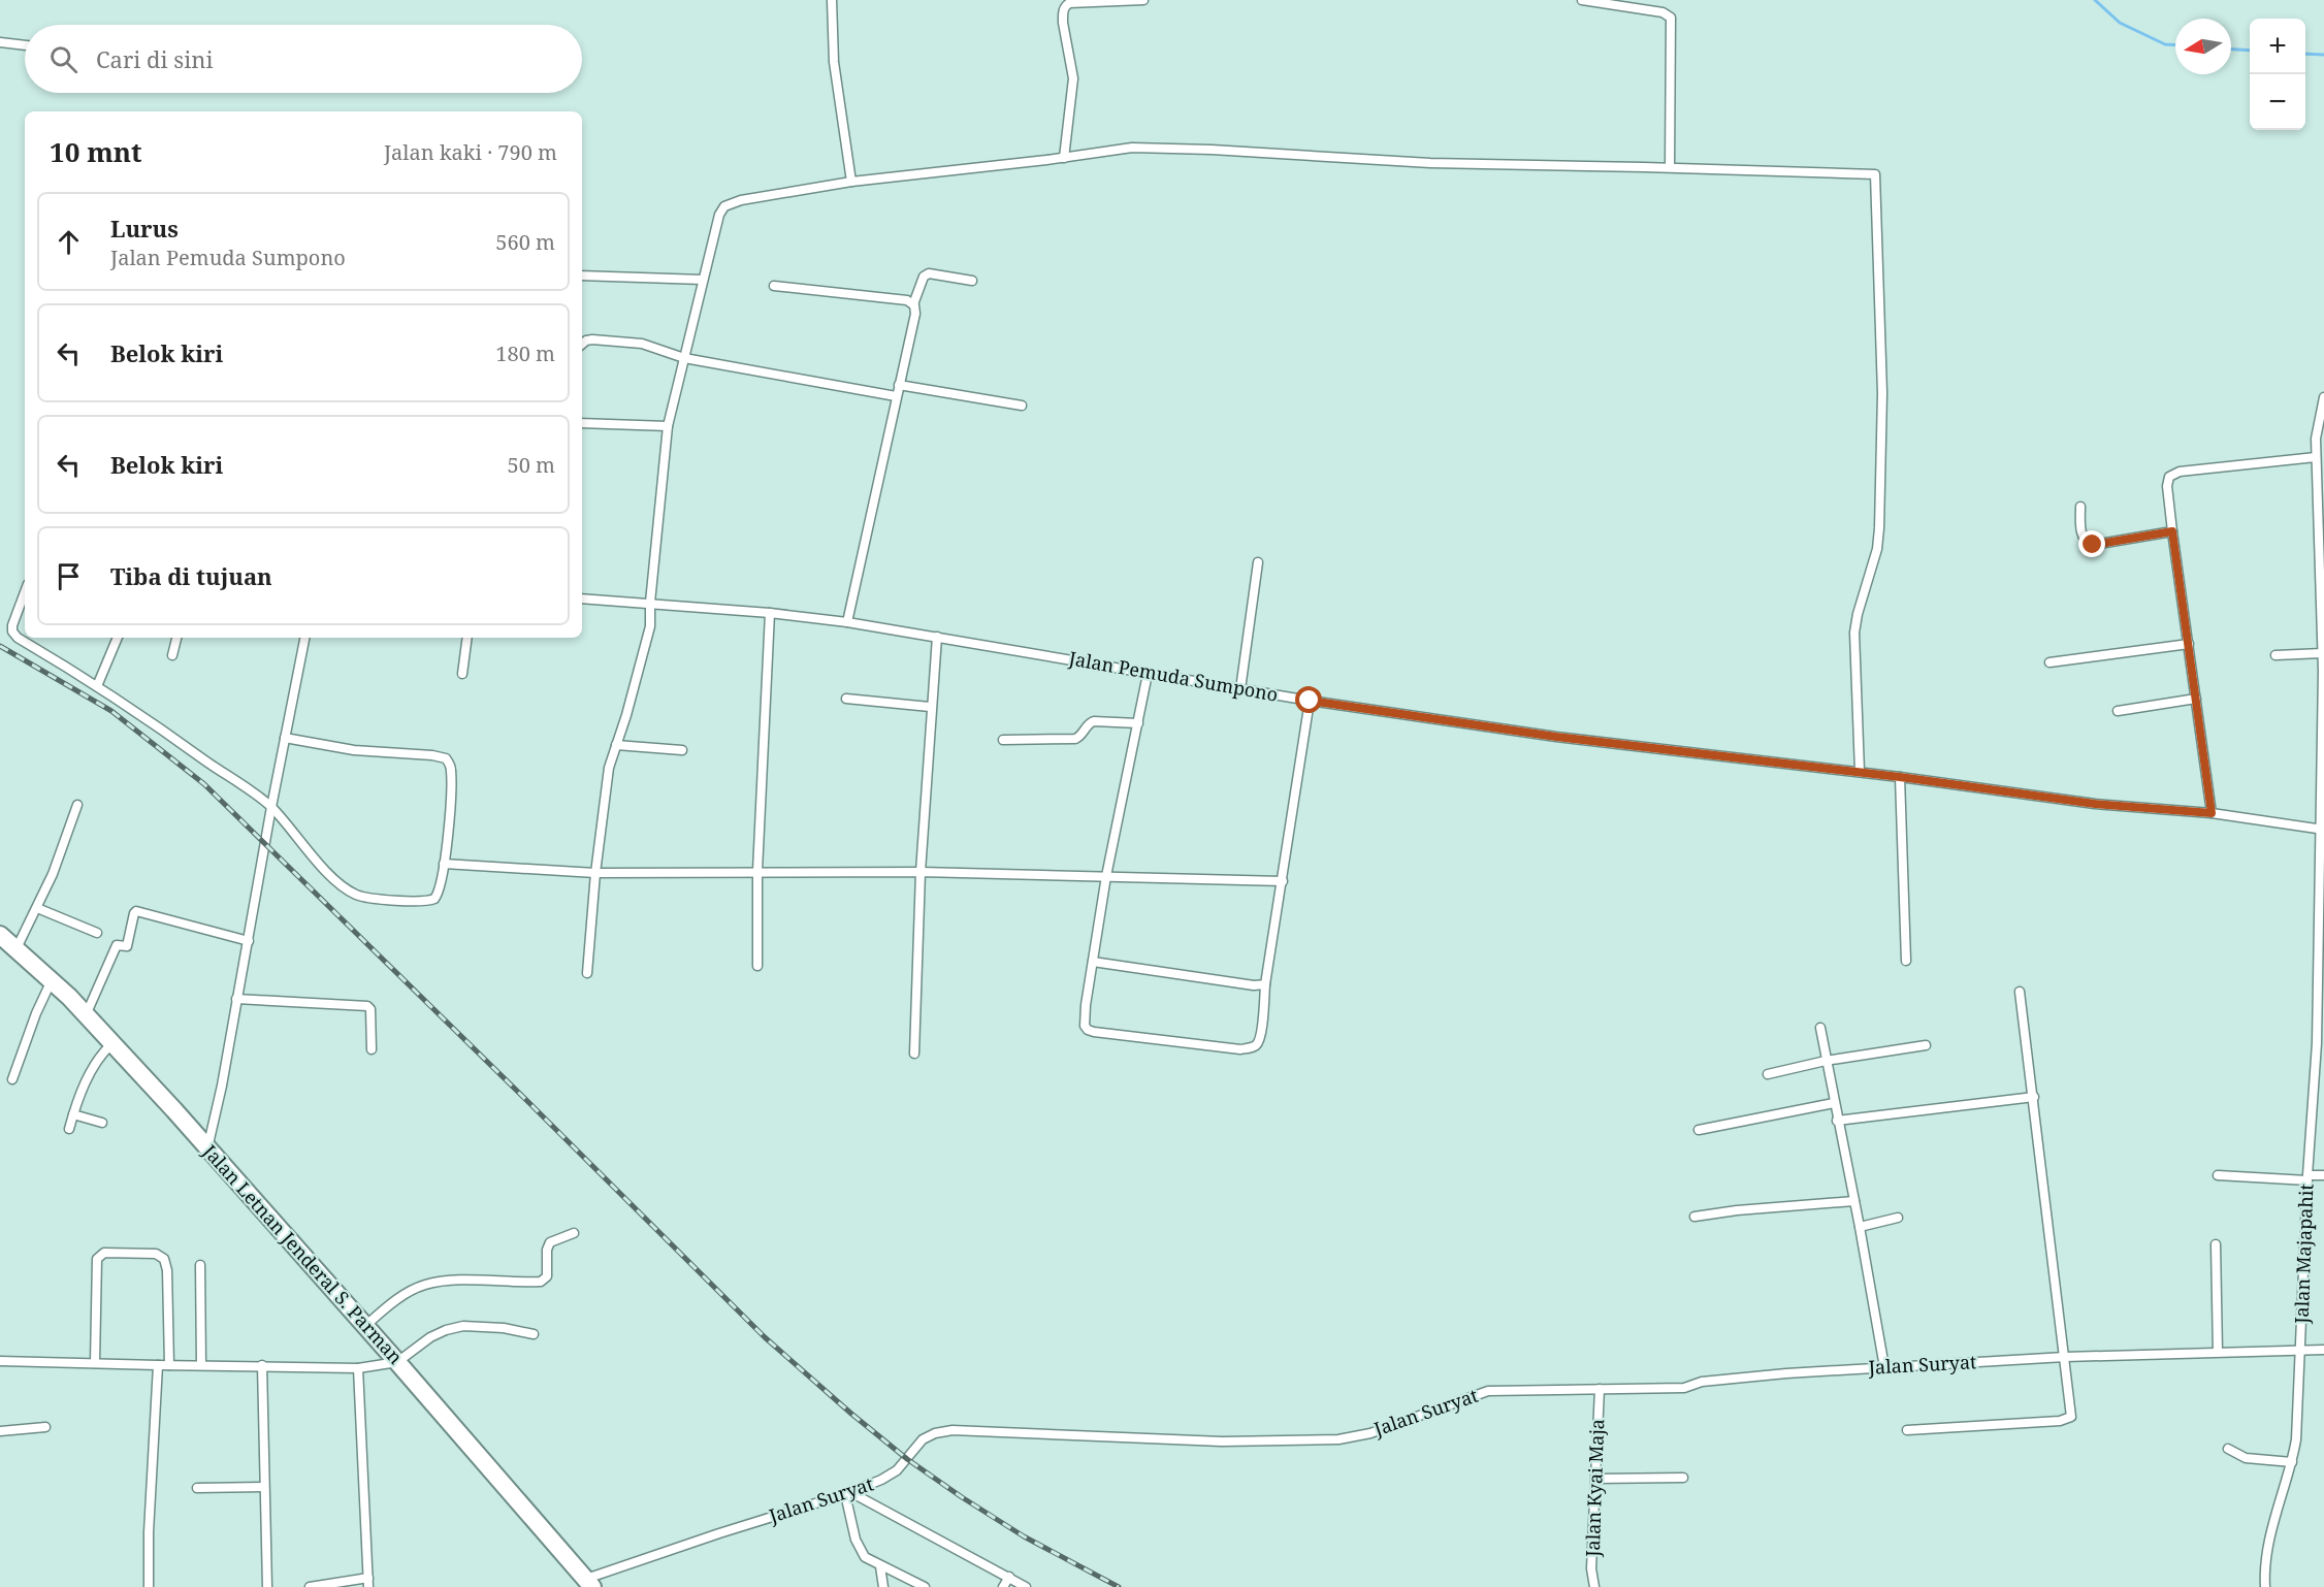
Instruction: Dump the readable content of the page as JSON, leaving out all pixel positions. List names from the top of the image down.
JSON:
{
  "streets": {
    "highway": ["Jalan Letnan Jenderal S. Parman"],
    "street": [
      "Jalan Pemuda Sumpono",
      "Jalan Majapahit",
      "Jalan Suryat",
      "Jalan Kyai Maja"
    ]
  },
  "crossings": [
    ["Jalan Pemuda Sumpono", "Jalan Majapahit"],
    ["Jalan Majapahit", "Jalan Suryat"],
    ["Jalan Letnan Jenderal S. Parman", "Jalan Suryat"],
    ["Jalan Suryat", "Jalan Kyai Maja"]
  ],
  "north": "left",
  "page": {
    "map_buttons": ["+", "−"],
    "search": "Cari di sini",
    "heading": ["10 mnt", "Jalan kaki · 790 m"],
    "list": [
      ["Lurus", "Jalan Pemuda Sumpono", "560 m"],
      ["Belok kiri", "180 m"],
      ["Belok kiri", "50 m"],
      "Tiba di tujuan"
    ]
  }
}
